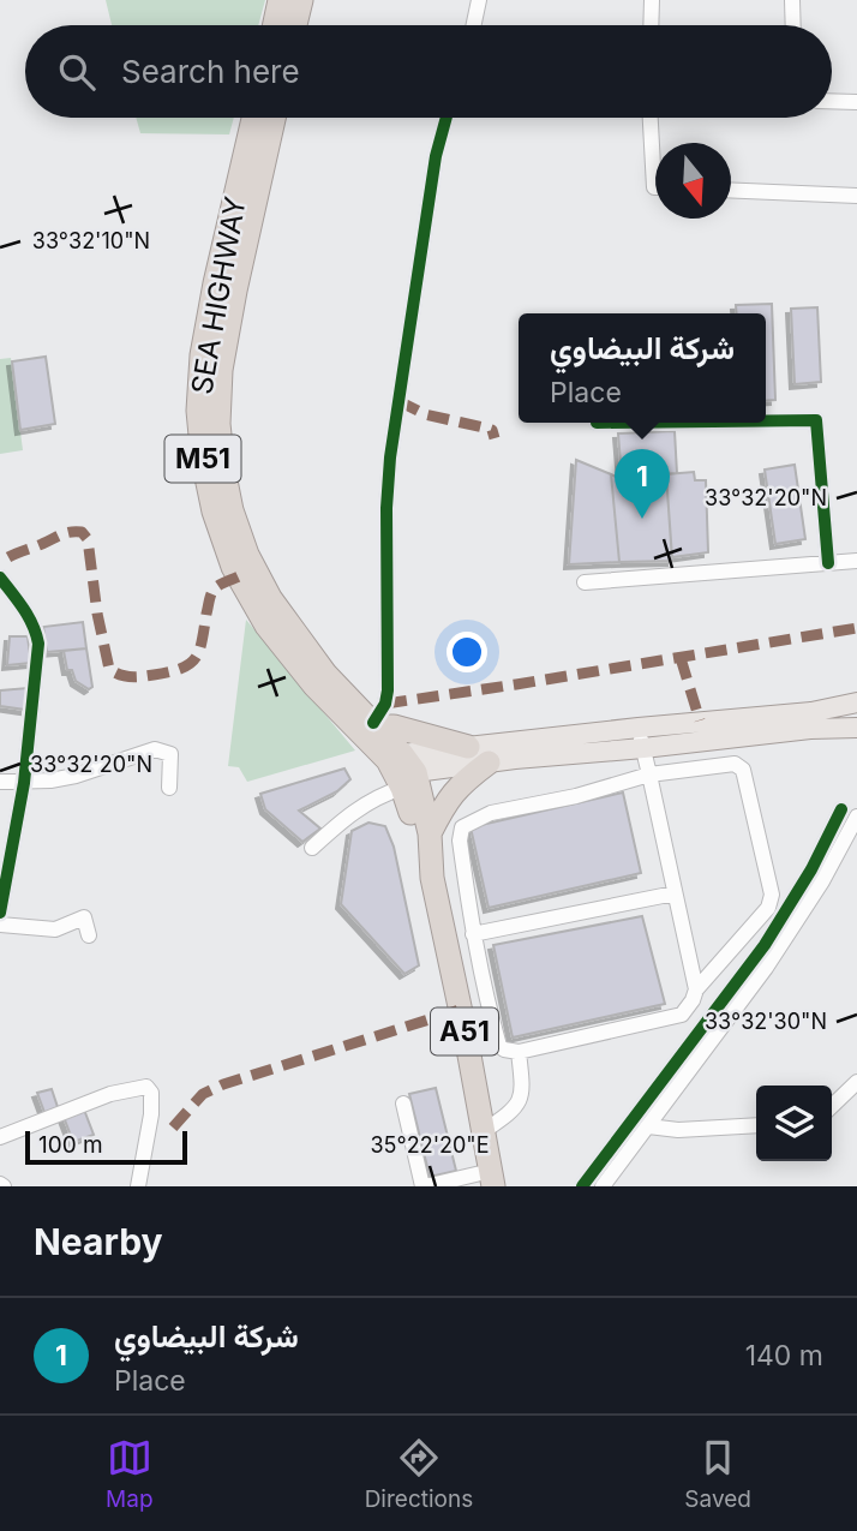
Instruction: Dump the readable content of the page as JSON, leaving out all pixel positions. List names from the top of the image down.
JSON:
{
  "streets": {
    "highway": ["SEA HIGHWAY", "M51", "A51"]
  },
  "crossings": [
    ["SEA HIGHWAY", "A51"]
  ],
  "scale_bar": "100 m",
  "north": "bottom",
  "page": {
    "search": "Search here",
    "popup": ["شركة البيضاوي", "Place"],
    "pins": "1",
    "scale": "100 m",
    "heading": "Nearby",
    "list": [
      {
        "mark": "1",
        "name": "شركة البيضاوي",
        "note": "Place",
        "value": "140 m"
      }
    ],
    "nav": ["Map", "Directions", "Saved"]
  },
  "coordinates": [
    "33°32'10\"N",
    "33°32'20\"N",
    "33°32'30\"N",
    "35°22'20\"E"
  ]
}
